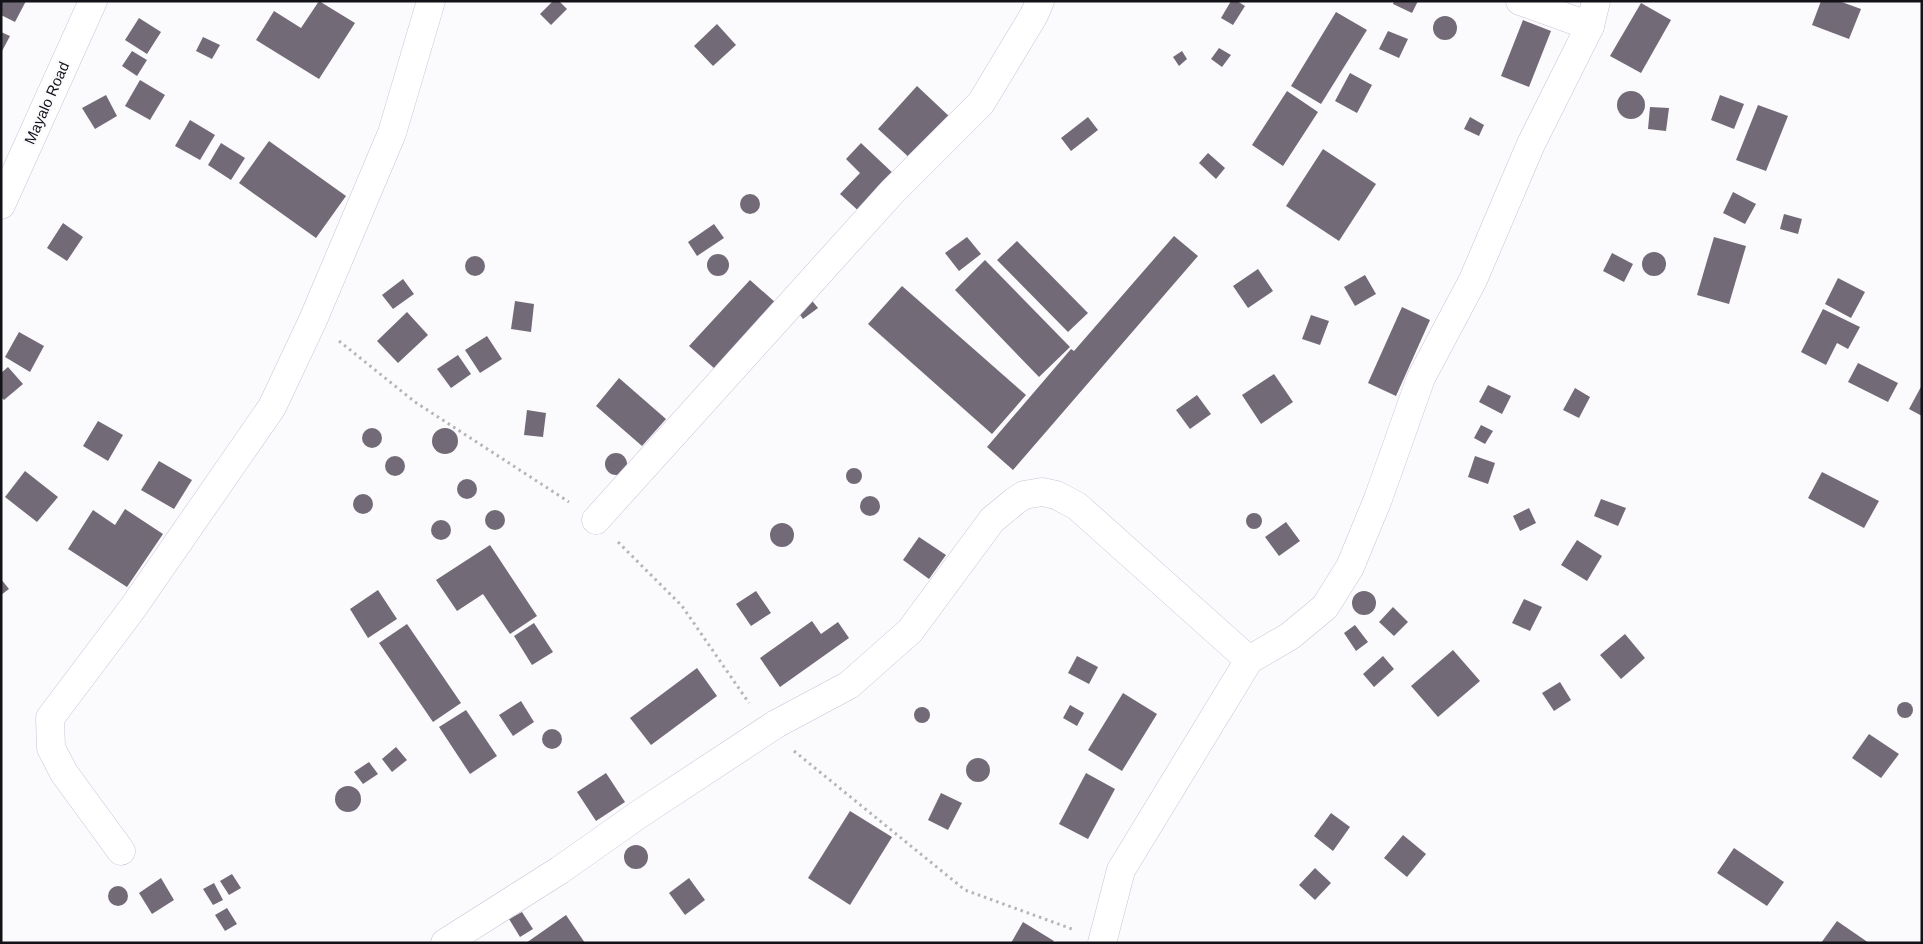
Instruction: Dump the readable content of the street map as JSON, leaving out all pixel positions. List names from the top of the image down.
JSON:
{
  "streets": {
    "street": ["Mayalo Road"]
  }
}
